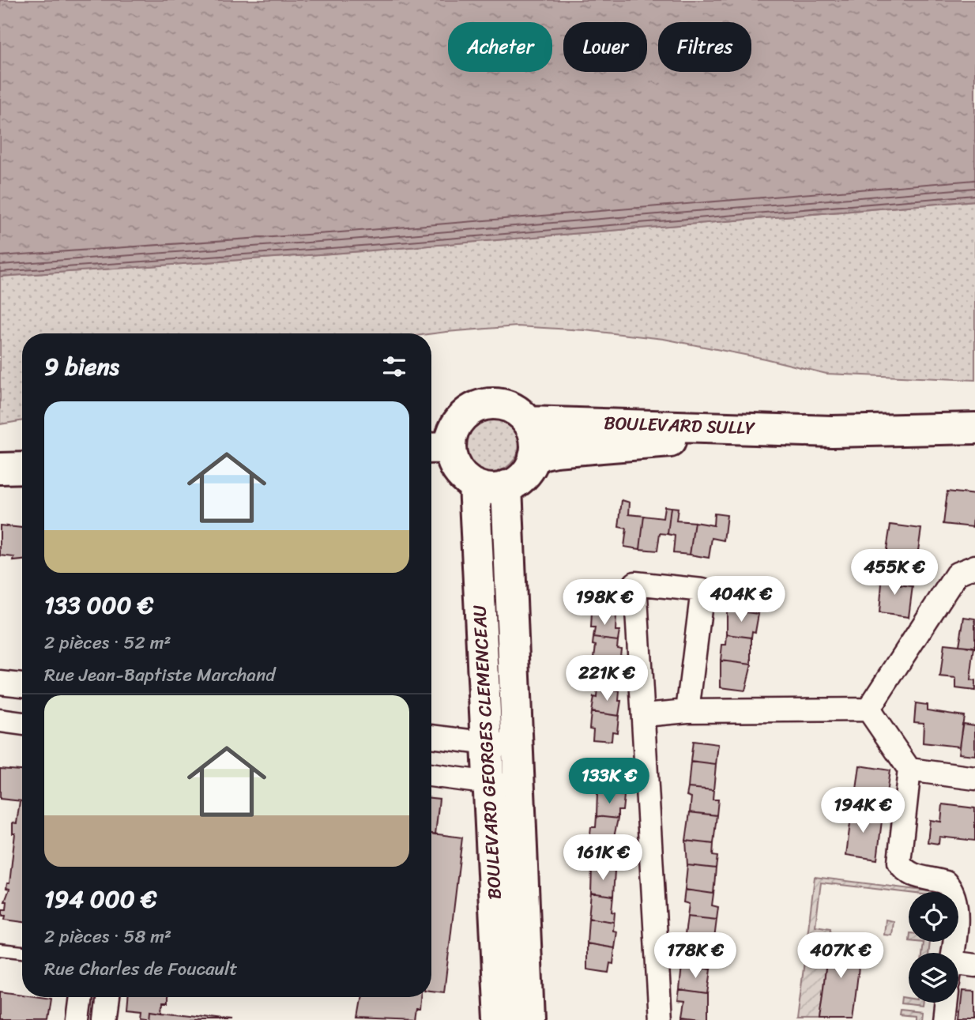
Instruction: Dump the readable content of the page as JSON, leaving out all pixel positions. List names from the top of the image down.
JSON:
{
  "streets": {
    "main road": ["BOULEVARD SULLY", "BOULEVARD GEORGES CLEMENCEAU"]
  },
  "crossings": [
    ["BOULEVARD SULLY", "BOULEVARD GEORGES CLEMENCEAU"]
  ],
  "page": {
    "chip": ["Acheter", "Louer", "Filtres"],
    "heading": "9 biens",
    "list": [
      {
        "name": "133 000 €",
        "note": "2 pièces · 52 m² · Rue Jean-Baptiste Marchand"
      },
      {
        "name": "194 000 €",
        "note": "2 pièces · 58 m² · Rue Charles de Foucault"
      }
    ],
    "price": [
      "455K €",
      "404K €",
      "198K €",
      "221K €",
      "133K €",
      "194K €",
      "161K €",
      "178K €",
      "407K €"
    ]
  }
}
